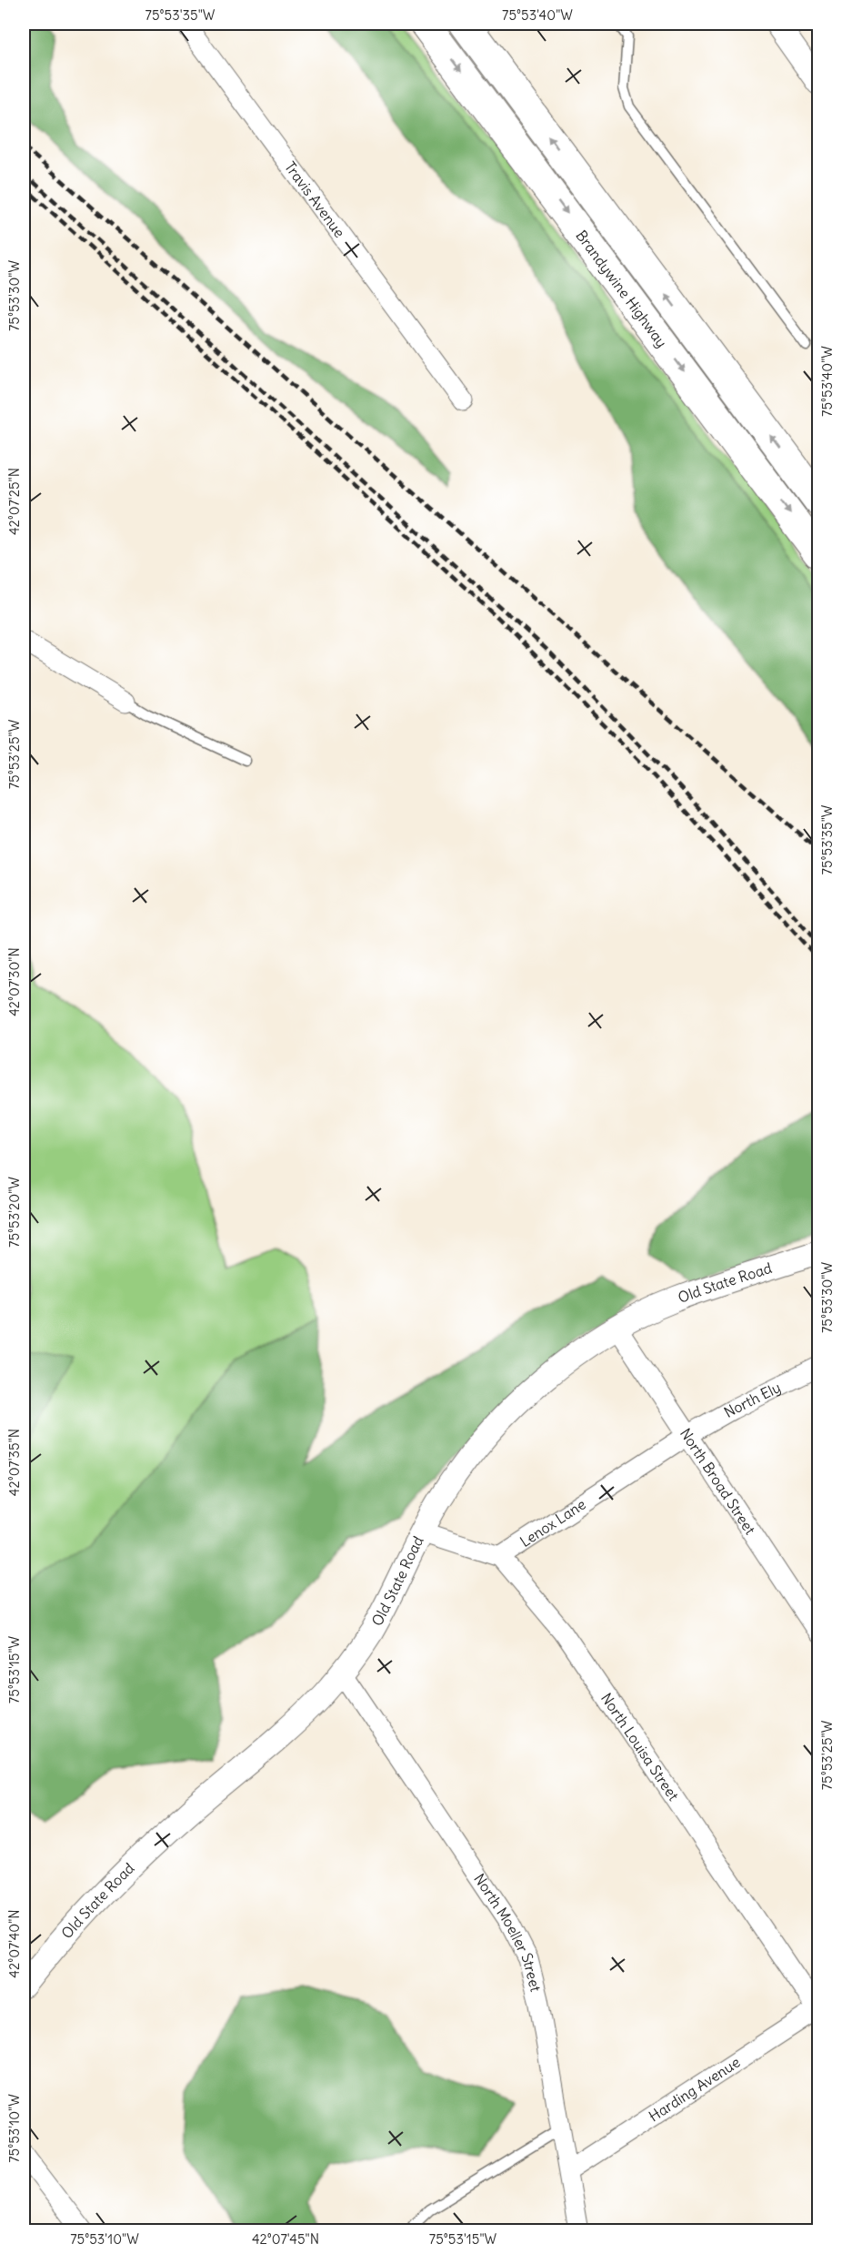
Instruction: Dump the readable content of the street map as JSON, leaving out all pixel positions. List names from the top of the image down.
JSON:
{
  "streets": {
    "main road": ["Brandywine Highway"],
    "street": [
      "Travis Avenue",
      "Old State Road",
      "North Ely",
      "North Broad Street",
      "Lenox Lane",
      "North Louisa Street",
      "North Moeller Street",
      "Harding Avenue"
    ]
  },
  "crossings": [
    ["Old State Road", "North Broad Street"],
    ["Old State Road", "North Moeller Street"],
    ["North Ely", "North Broad Street"],
    ["North Ely", "Lenox Lane"],
    ["North Broad Street", "Lenox Lane"],
    ["Lenox Lane", "North Louisa Street"],
    ["North Louisa Street", "Harding Avenue"],
    ["North Moeller Street", "Harding Avenue"]
  ],
  "coordinates": [
    "75°53'35\"W",
    "75°53'40\"W",
    "75°53'30\"W",
    "42°07'25\"N",
    "75°53'25\"W",
    "42°07'30\"N",
    "75°53'20\"W",
    "42°07'35\"N",
    "75°53'15\"W",
    "42°07'40\"N",
    "75°53'10\"W",
    "42°07'45\"N"
  ]
}
